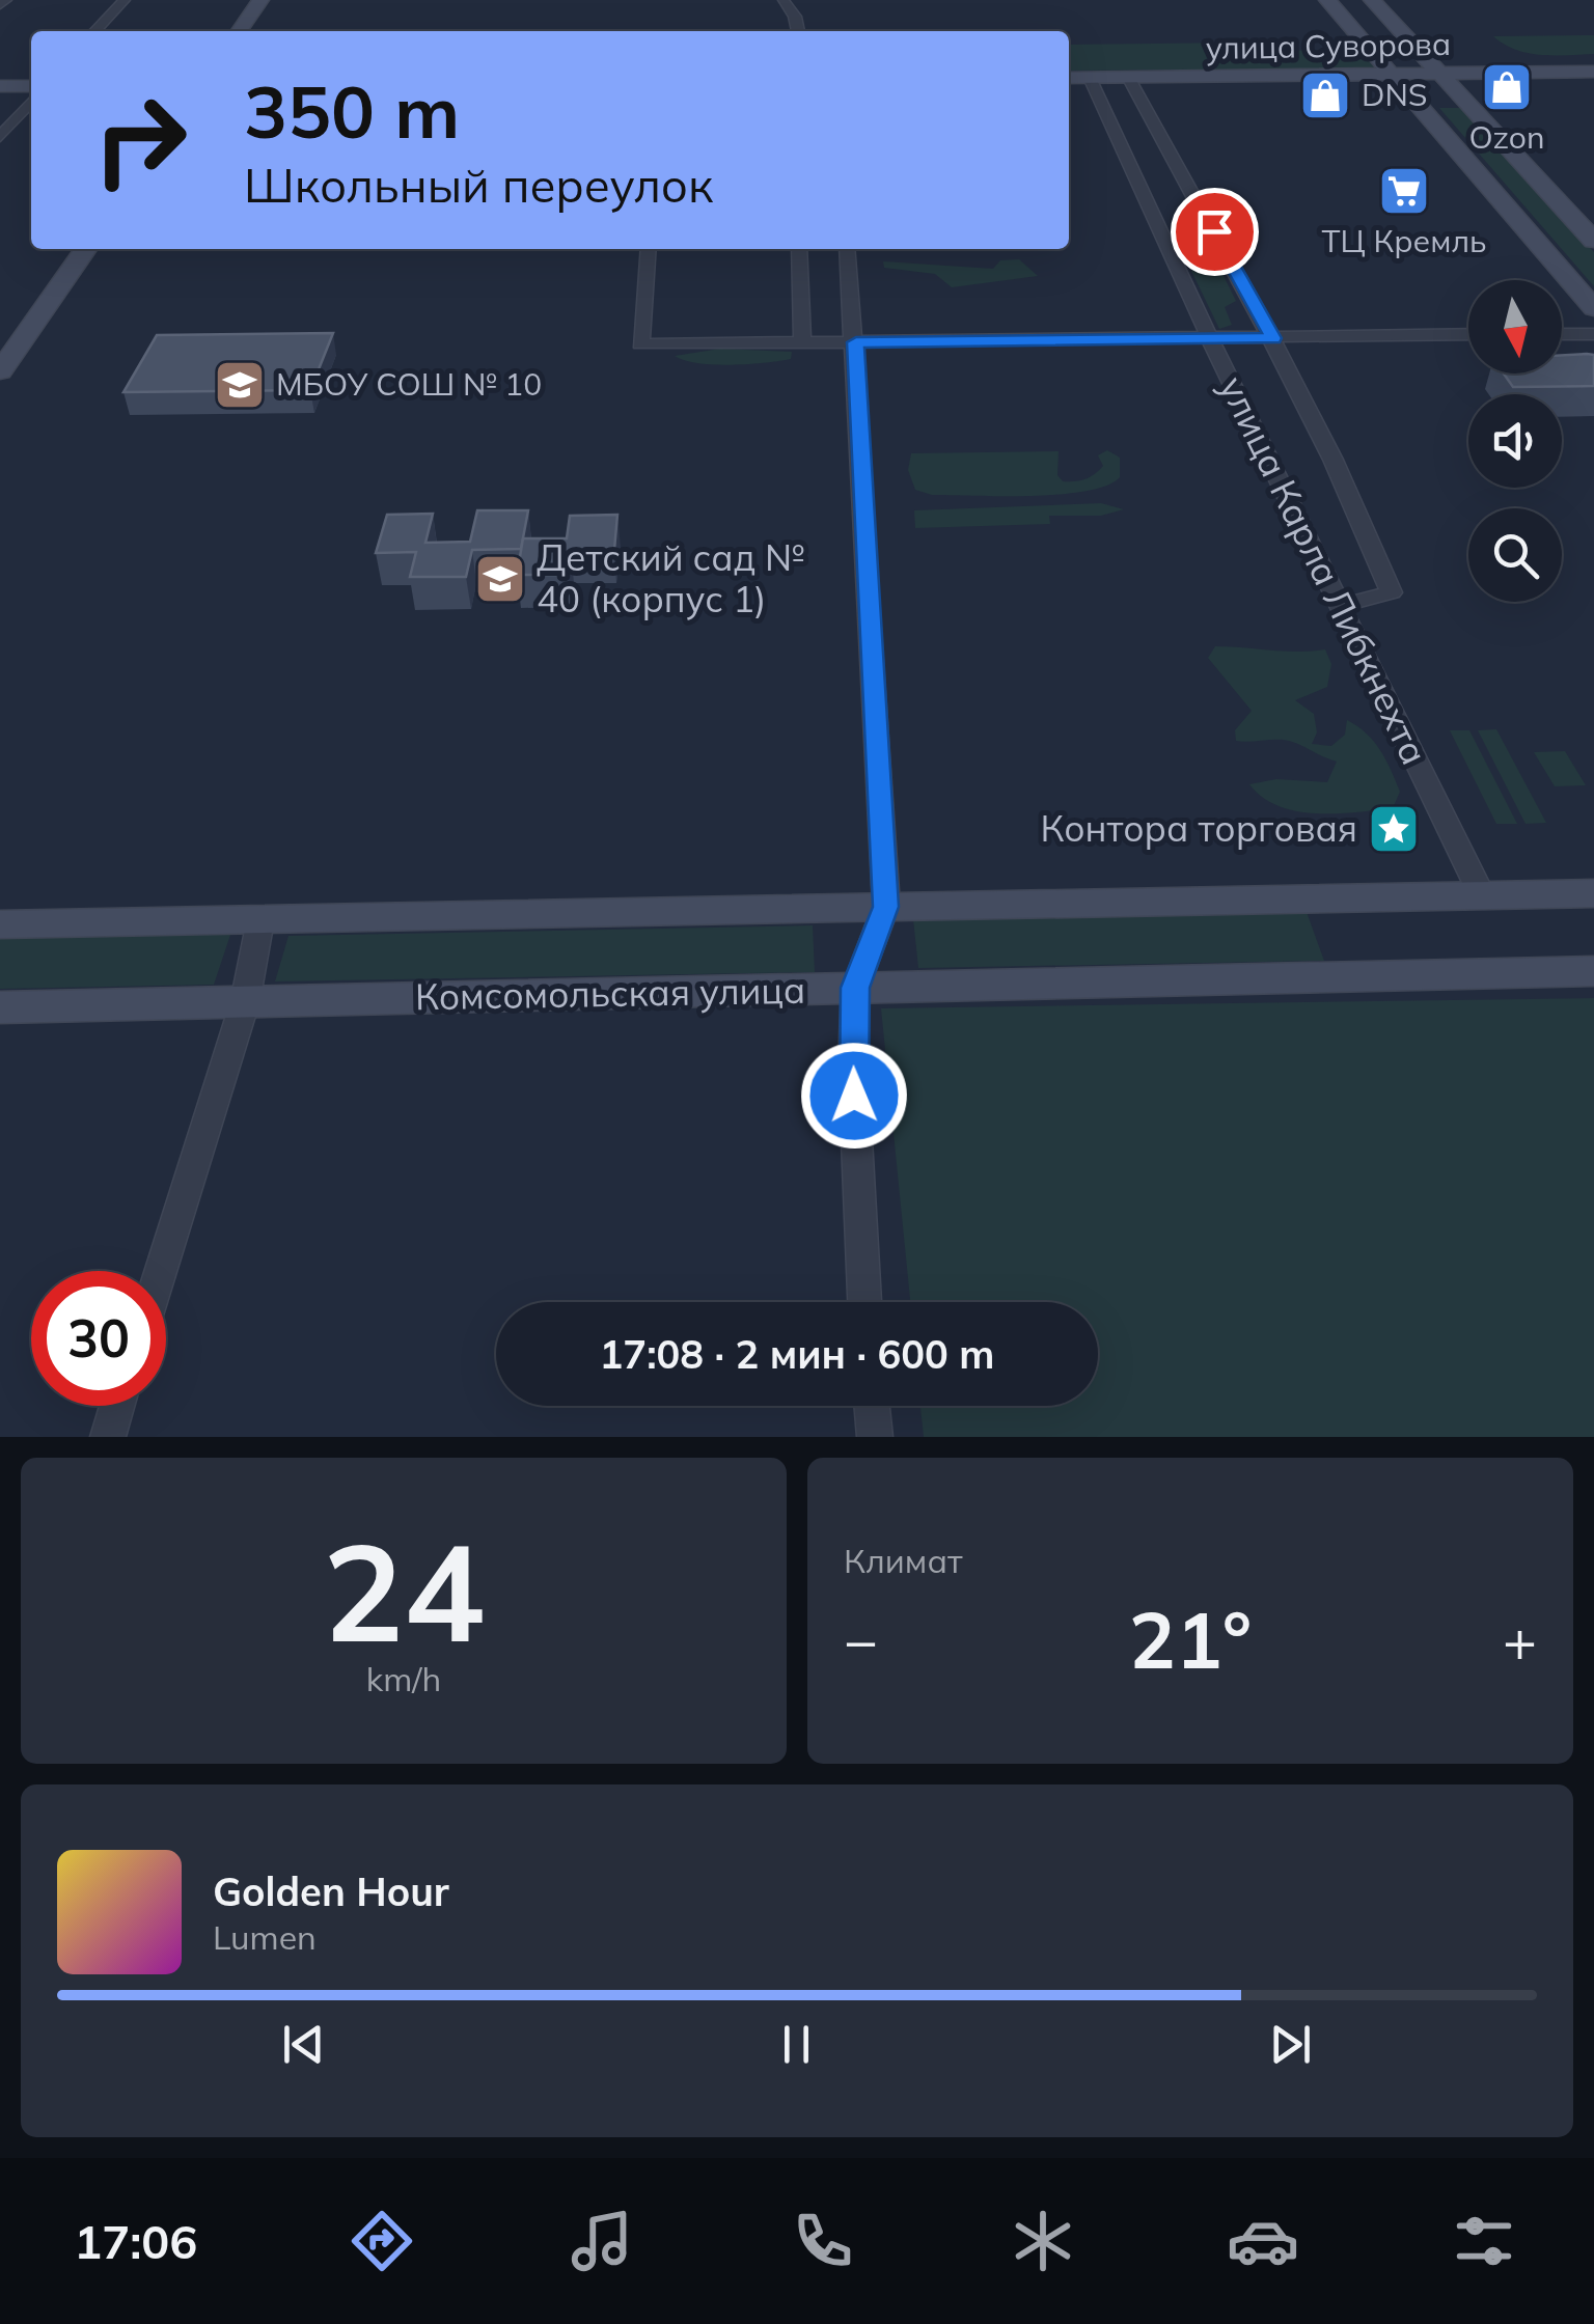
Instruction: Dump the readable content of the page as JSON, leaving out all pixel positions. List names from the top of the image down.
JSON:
{
  "streets": {
    "street": ["улица Суворова", "улица Карла Либкнехта", "Комсомольская улица"]
  },
  "crossings": [
    ["улица Суворова", "улица Карла Либкнехта"]
  ],
  "places": {
    "shop": ["Ozon", "DNS"],
    "supermarket": ["ТЦ Кремль"],
    "school or university": ["МБОУ СОШ № 10", "Детский сад № 40 (корпус 1)"],
    "place": ["Контора торговая"]
  },
  "north": "bottom",
  "page": {
    "turn": ["350 m", "Школьный переулок"],
    "limit": "30",
    "trip": "17:08 · 2 мин · 600 m",
    "tile": [
      ["24", "km/h"],
      "Климат"
    ],
    "heat": ["−", "21°", "+"],
    "song": ["Golden Hour", "Lumen"],
    "tabs": "17:06"
  }
}
